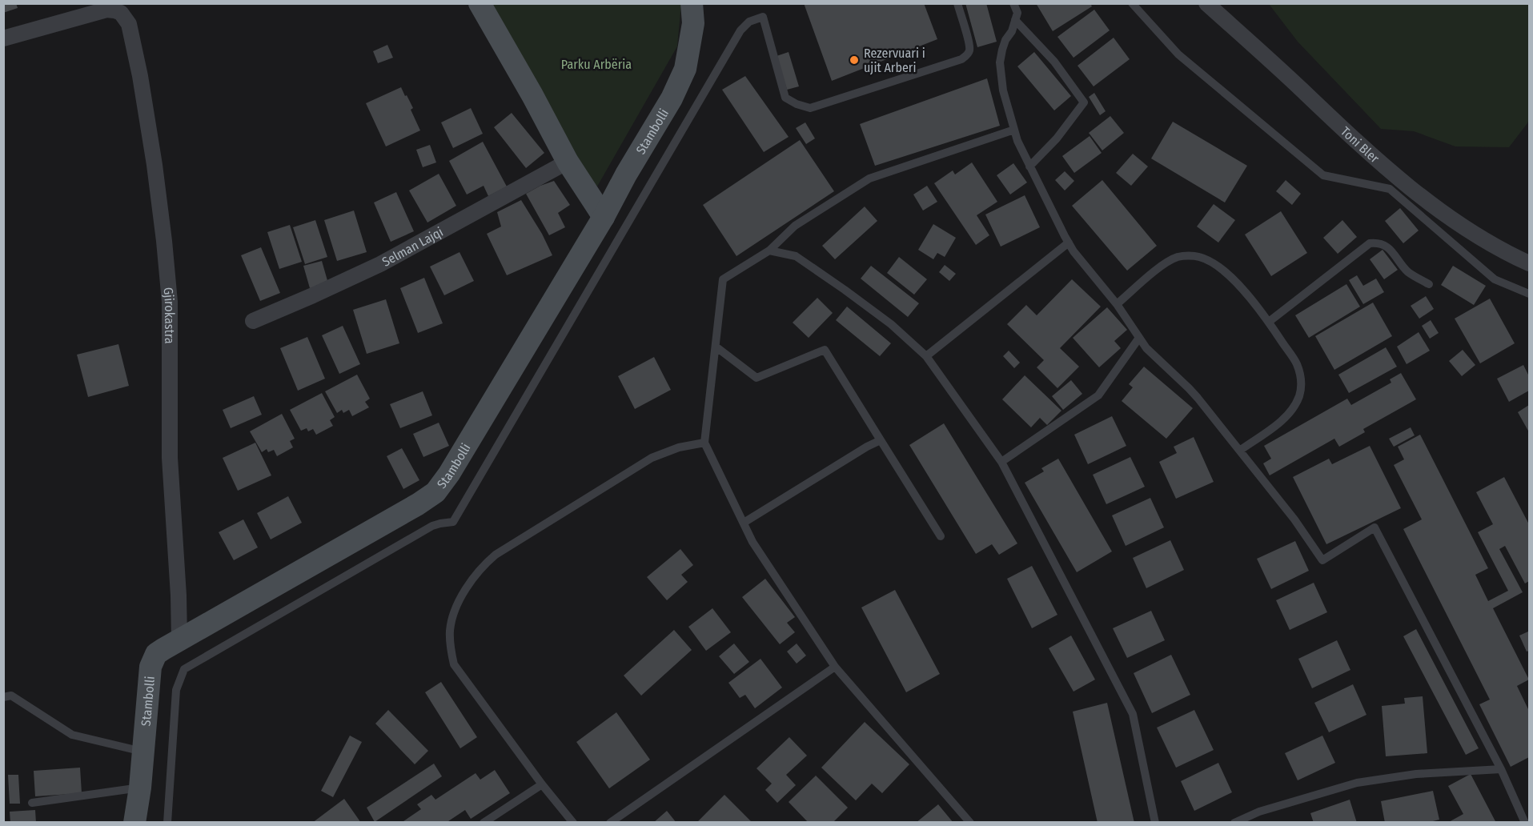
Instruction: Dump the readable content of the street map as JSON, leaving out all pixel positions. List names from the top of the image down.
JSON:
{
  "streets": {
    "street": [
      "Stambolli",
      "Toni Bler",
      "Selman Lajqi",
      "Gjirokastra"
    ]
  },
  "crossings": [
    ["Stambolli", "Gjirokastra"]
  ],
  "parks": ["Parku Arbëria"],
  "places": ["Rezervuari i ujit Arberi"]
}
